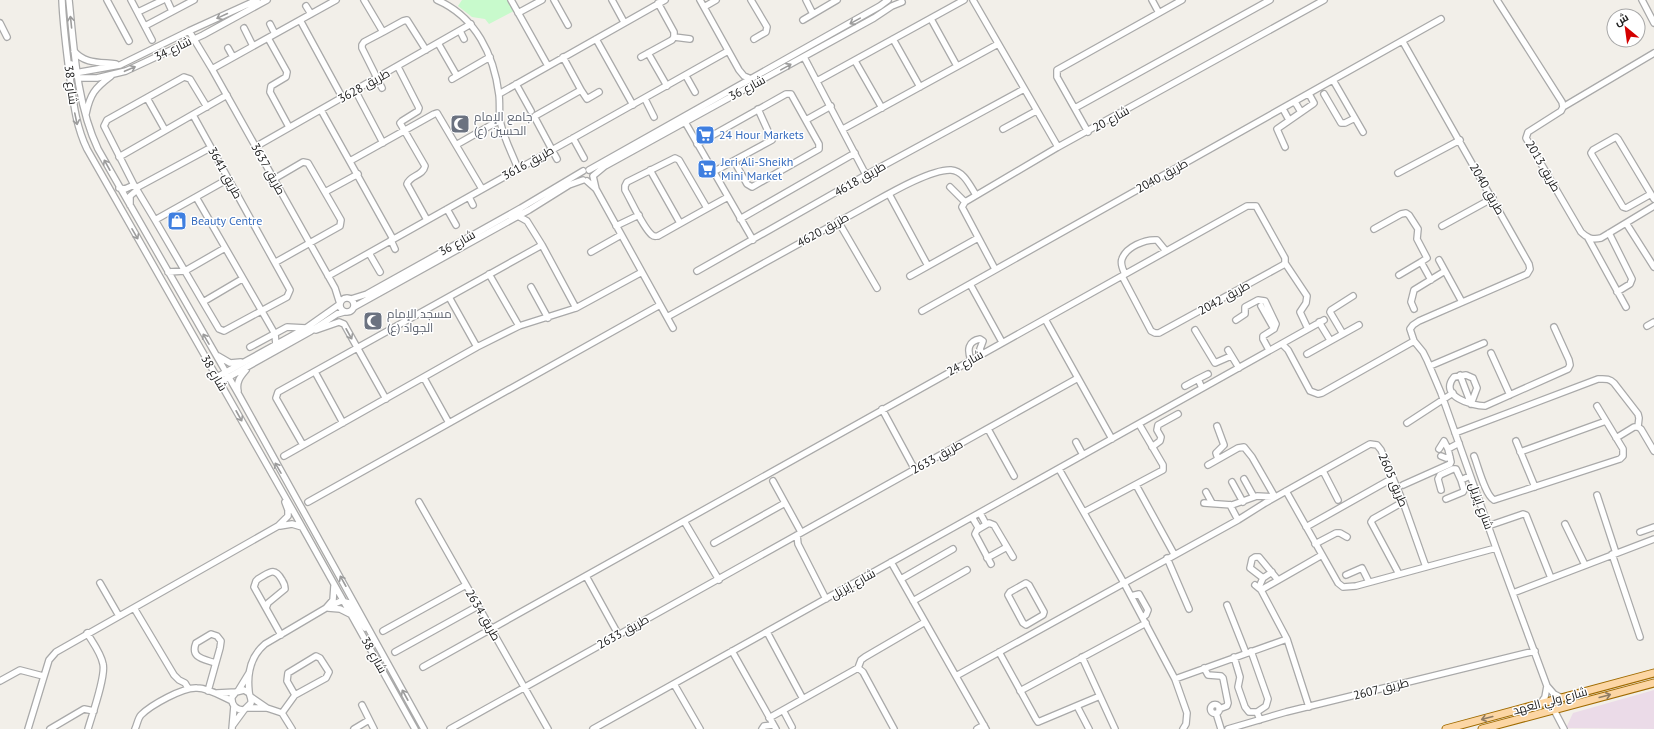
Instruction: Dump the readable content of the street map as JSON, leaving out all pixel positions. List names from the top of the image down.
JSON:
{
  "streets": {
    "main road": ["شارع ولي العهد"],
    "street": [
      "شارع 34",
      "شارع 38",
      "طريق 3628",
      "شارع 36",
      "شارع 20",
      "طريق 3616",
      "طريق 2013",
      "طريق 3637",
      "طريق 3641",
      "طريق 2040",
      "طريق 4618",
      "طريق 4620",
      "طريق 2042",
      "شارع 24",
      "طريق 2633",
      "طريق 2605",
      "شارع إيزيل",
      "طريق 2634",
      "طريق 2607"
    ]
  },
  "crossings": [
    ["شارع 34", "شارع 38"],
    ["شارع 34", "طريق 3637"],
    ["طريق 3628", "طريق 3637"],
    ["شارع 36", "طريق 3637"],
    ["شارع 20", "طريق 4620"],
    ["طريق 3616", "طريق 3637"],
    ["طريق 2040", "شارع إيزيل"],
    ["طريق 2042", "شارع 24"],
    ["شارع 24", "طريق 2634"],
    ["طريق 2633", "طريق 2634"],
    ["شارع إيزيل", "طريق 2607"]
  ],
  "places": {
    "mosque": ["جامع الإمام الحسين (ع)", "مسجد الإمام الجواد (ع)"],
    "supermarket": ["24 Hour Markets", "Jeri Ali-Sheikh Mini Market"],
    "shop": ["Beauty Centre"]
  },
  "north": "top left"
}
